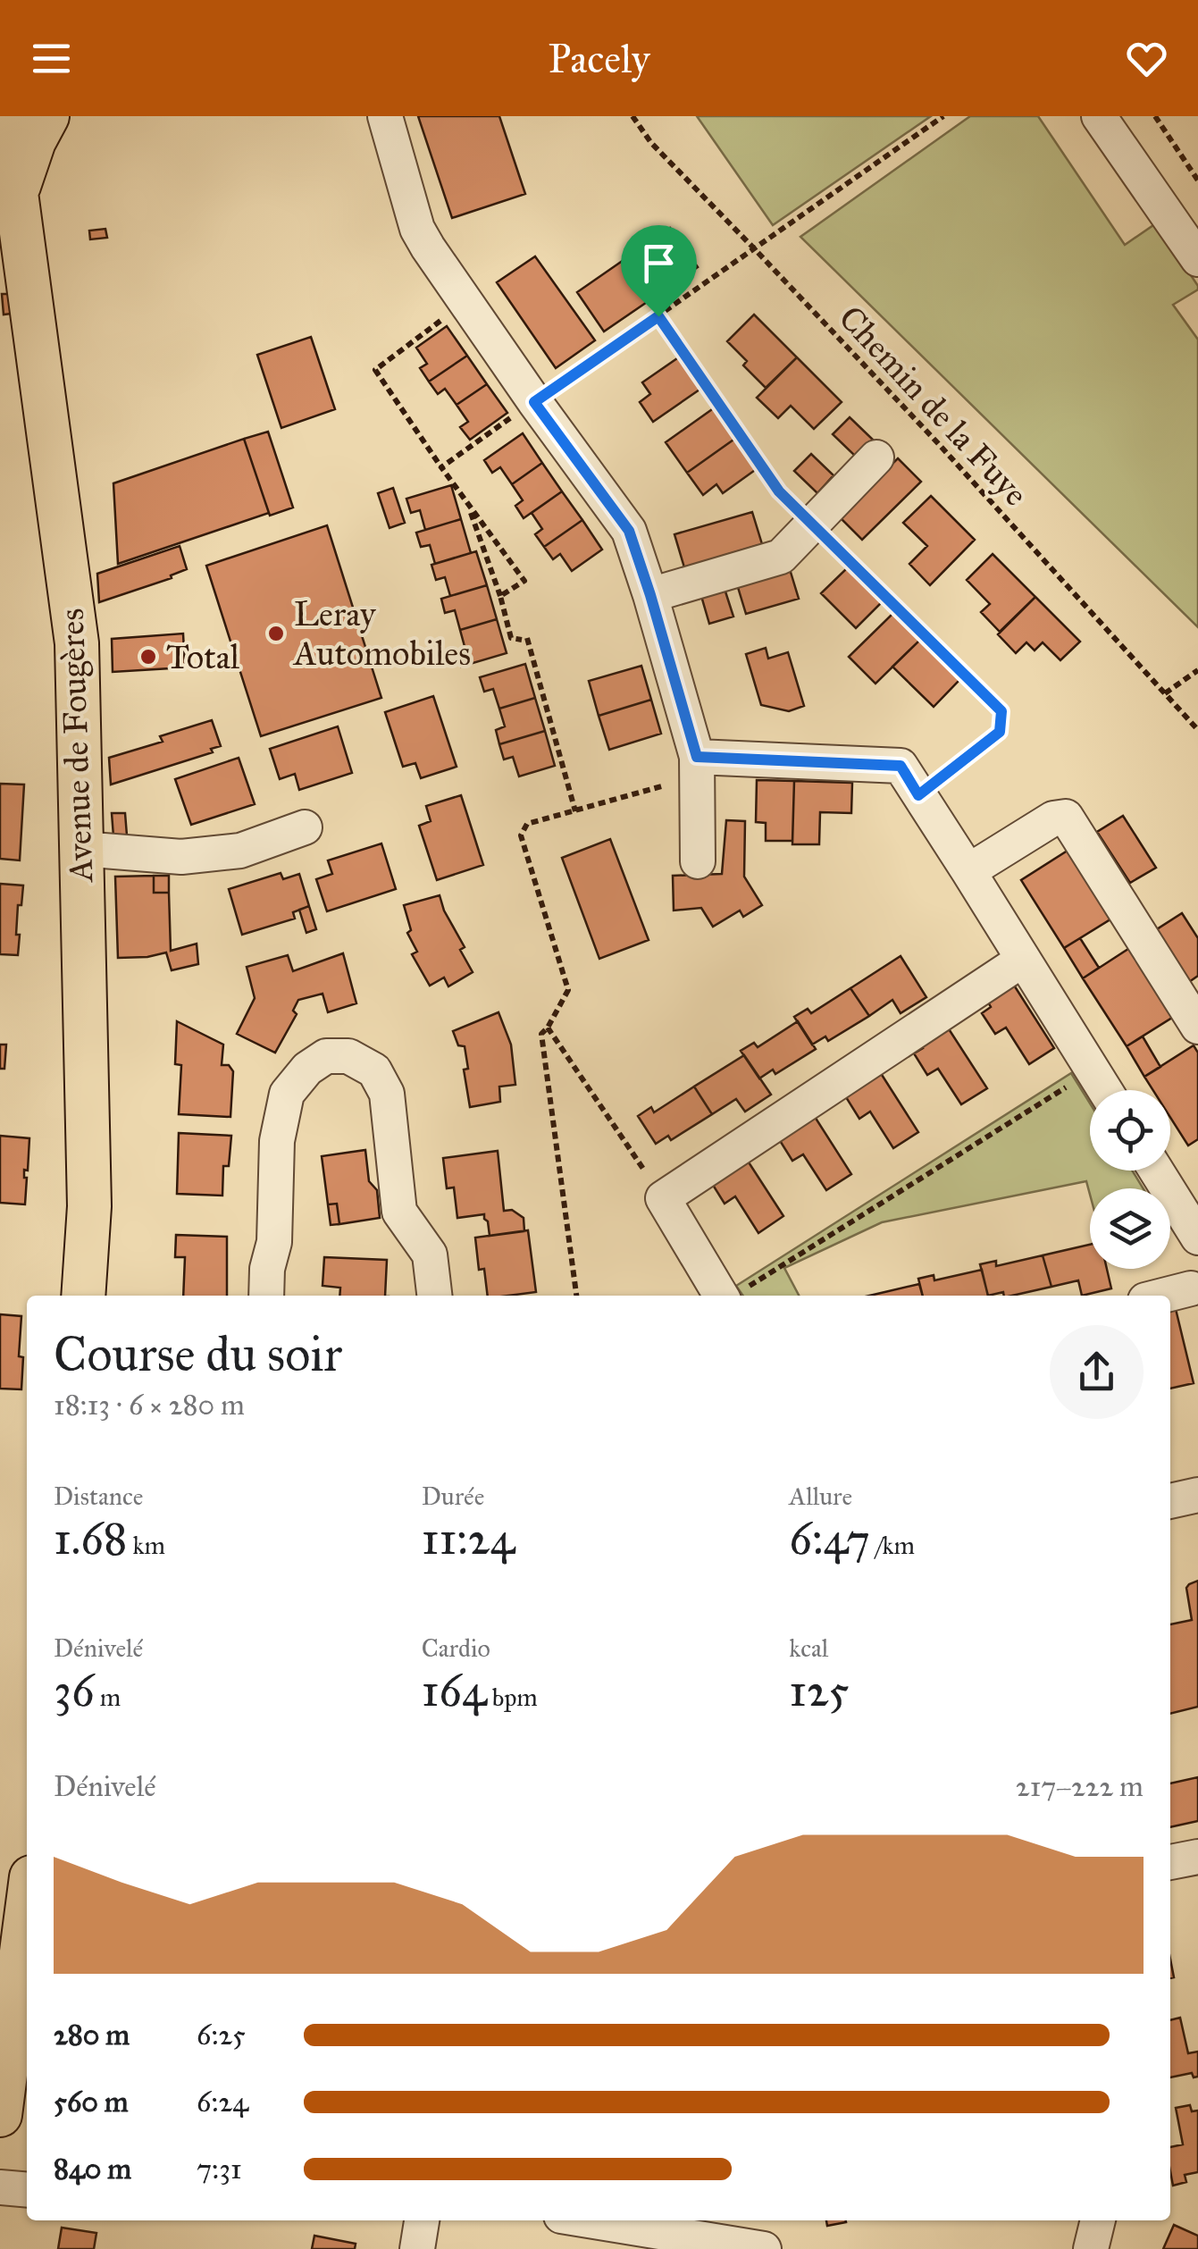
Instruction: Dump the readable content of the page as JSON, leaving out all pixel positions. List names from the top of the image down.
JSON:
{
  "streets": {
    "main road": ["Avenue de Fougères"],
    "path": ["Chemin de la Fuye"]
  },
  "places": ["Leray Automobiles", "Total"],
  "page": {
    "header": "Pacely",
    "heading": ["Course du soir", "18:13 · 6 × 280 m"],
    "stats": [
      ["Distance", "1.68 km"],
      ["Durée", "11:24"],
      ["Allure", "6:47 /km"],
      ["Dénivelé", "36 m"],
      ["Cardio", "164 bpm"],
      ["kcal", "125"]
    ],
    "chart": ["Dénivelé", "217–222 m"],
    "list": [
      {
        "name": "280 m",
        "note": "6:25"
      },
      {
        "name": "560 m",
        "note": "6:24"
      },
      {
        "name": "840 m",
        "note": "7:31"
      }
    ]
  }
}
